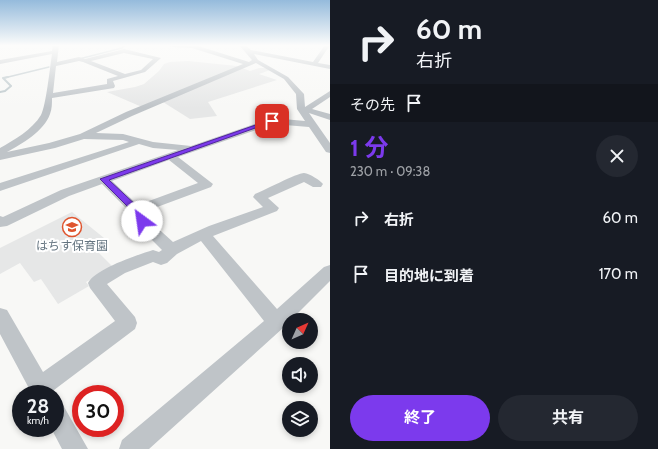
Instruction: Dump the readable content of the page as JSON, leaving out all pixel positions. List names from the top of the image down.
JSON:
{
  "places": {
    "school or university": ["はちす保育園"]
  },
  "north": "top right",
  "page": {
    "turn": ["60 m", "右折"],
    "then": "その先",
    "heading": ["1 分", "230 m · 09:38"],
    "list": [
      {
        "name": "右折",
        "value": "60 m"
      },
      {
        "name": "目的地に到着",
        "value": "170 m"
      }
    ],
    "speed": "28 km/h",
    "limit": "30",
    "buttons": ["終了", "共有"]
  }
}
